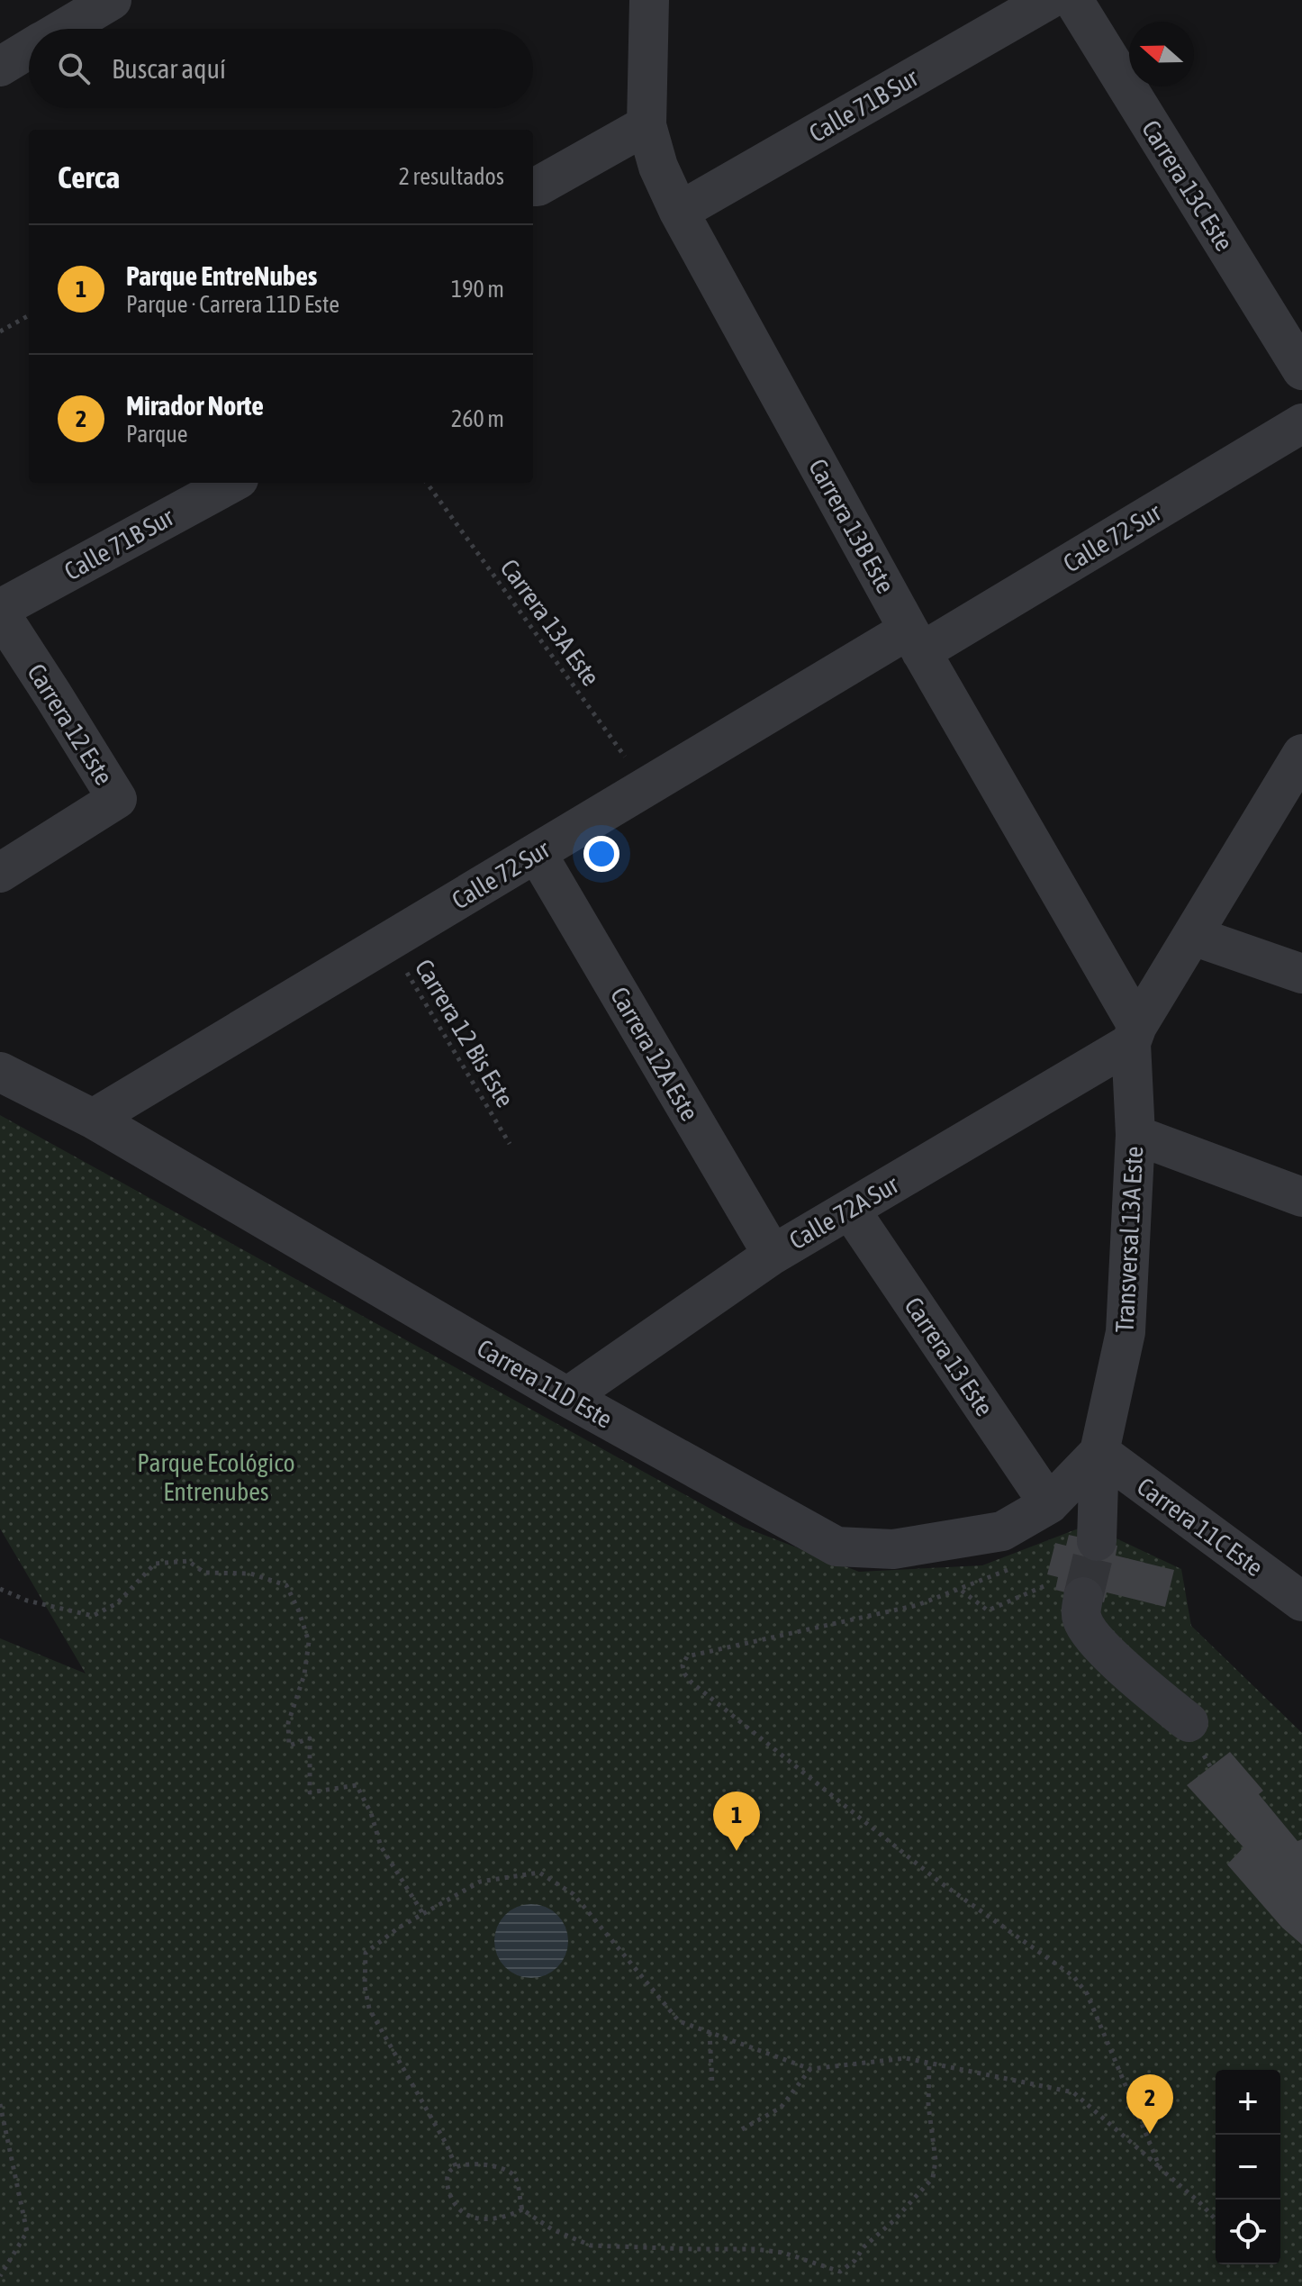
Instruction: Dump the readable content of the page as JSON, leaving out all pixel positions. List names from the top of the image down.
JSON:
{
  "streets": {
    "street": [
      "Calle 71B Sur",
      "Carrera 13C Este",
      "Carrera 13B Este",
      "Calle 72 Sur",
      "Carrera 12 Este",
      "Carrera 12A Este",
      "Calle 72A Sur",
      "Transversal 13A Este",
      "Carrera 13 Este",
      "Carrera 11D Este",
      "Carrera 11C Este"
    ],
    "path": ["Carrera 13A Este", "Carrera 12 Bis Este"]
  },
  "crossings": [
    ["Calle 71B Sur", "Carrera 13B Este"],
    ["Calle 71B Sur", "Carrera 12 Este"],
    ["Carrera 13B Este", "Calle 72 Sur"],
    ["Carrera 13B Este", "Calle 72A Sur"],
    ["Carrera 13B Este", "Transversal 13A Este"],
    ["Calle 72 Sur", "Carrera 13A Este"],
    ["Calle 72 Sur", "Carrera 12 Bis Este"],
    ["Calle 72 Sur", "Carrera 12A Este"],
    ["Calle 72 Sur", "Carrera 11D Este"],
    ["Carrera 12A Este", "Calle 72A Sur"],
    ["Calle 72A Sur", "Transversal 13A Este"],
    ["Calle 72A Sur", "Carrera 13 Este"],
    ["Calle 72A Sur", "Carrera 11D Este"],
    ["Transversal 13A Este", "Carrera 11D Este"],
    ["Transversal 13A Este", "Carrera 11C Este"],
    ["Carrera 13 Este", "Carrera 11D Este"],
    ["Carrera 11D Este", "Carrera 11C Este"]
  ],
  "parks": ["Parque Ecológico Entrenubes"],
  "north": "left",
  "page": {
    "search": "Buscar aquí",
    "heading": ["Cerca", "2 resultados"],
    "list": [
      {
        "mark": "1",
        "name": "Parque EntreNubes",
        "note": "Parque · Carrera 11D Este",
        "value": "190 m"
      },
      {
        "mark": "2",
        "name": "Mirador Norte",
        "note": "Parque",
        "value": "260 m"
      }
    ],
    "pins": ["1", "2"],
    "map_buttons": ["+", "−"]
  }
}
